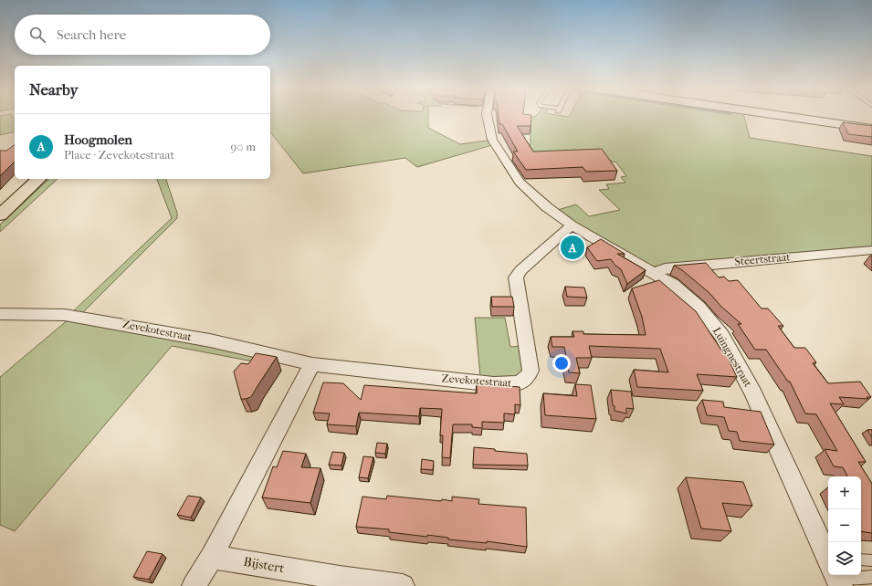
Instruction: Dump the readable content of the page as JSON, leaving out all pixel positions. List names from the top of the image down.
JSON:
{
  "streets": {
    "street": [
      "Steertstraat",
      "Zevekotestraat",
      "Luingnestraat",
      "Bijstert"
    ]
  },
  "crossings": [
    ["Steertstraat", "Luingnestraat"],
    ["Zevekotestraat", "Luingnestraat"]
  ],
  "page": {
    "search": "Search here",
    "heading": "Nearby",
    "list": [
      {
        "mark": "A",
        "name": "Hoogmolen",
        "note": "Place · Zevekotestraat",
        "value": "90 m"
      }
    ],
    "pins": "A",
    "map_buttons": ["+", "−"]
  }
}
